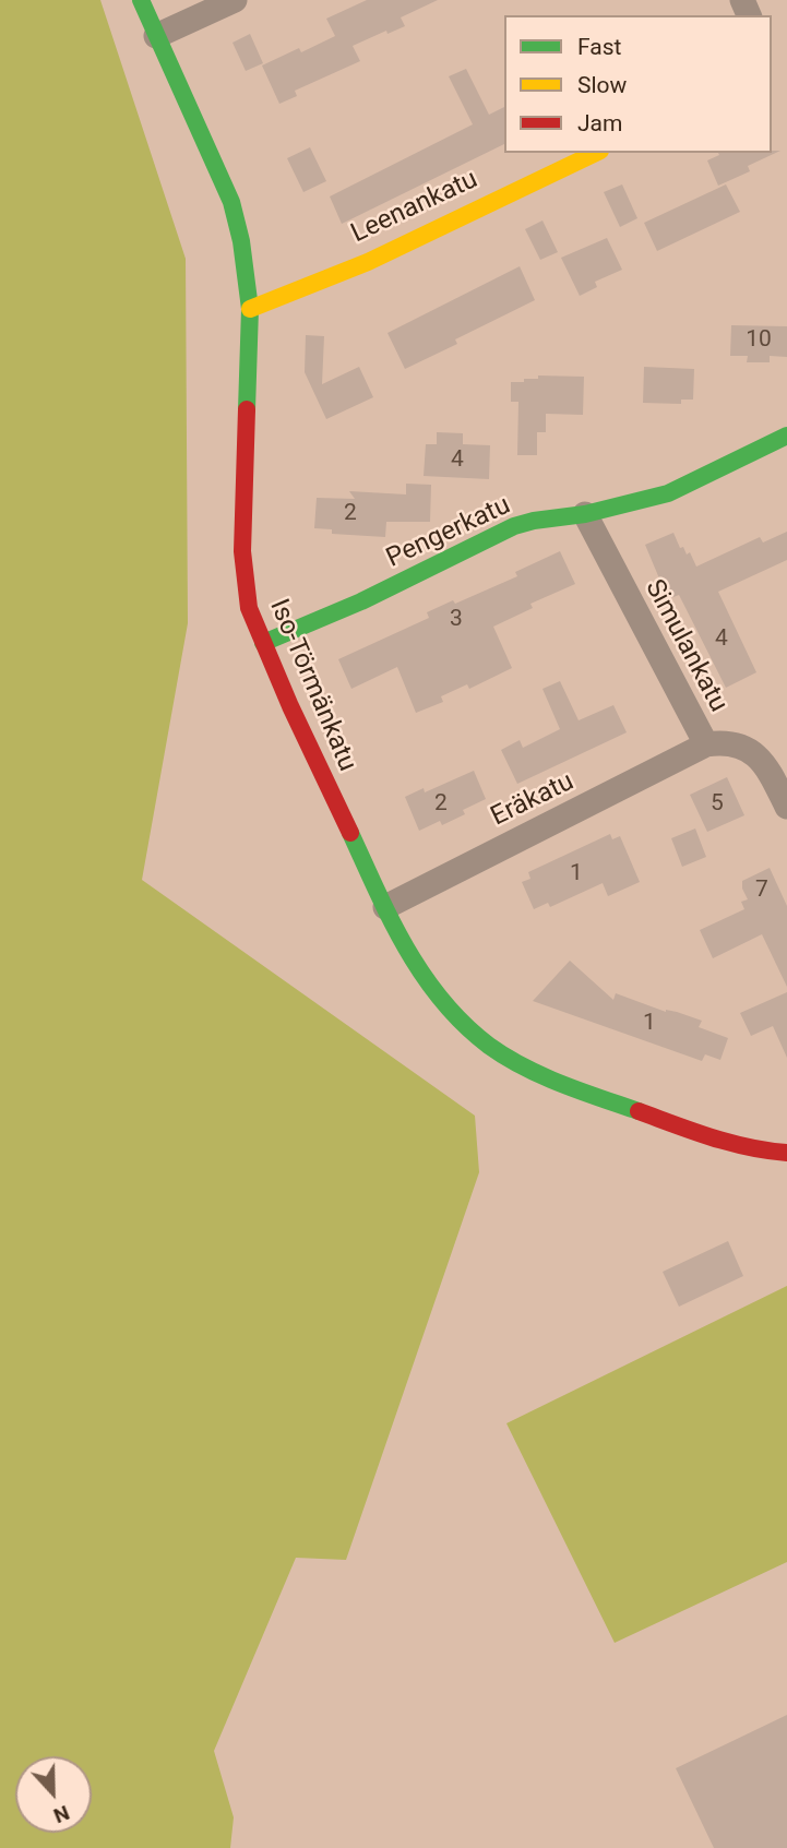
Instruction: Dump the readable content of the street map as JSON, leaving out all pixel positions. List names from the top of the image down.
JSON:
{
  "streets": {
    "street": [
      "Leenankatu",
      "Pengerkatu",
      "Simulankatu",
      "Iso-Törmänkatu",
      "Eräkatu"
    ]
  },
  "crossings": [
    ["Leenankatu", "Iso-Törmänkatu"],
    ["Pengerkatu", "Simulankatu"],
    ["Pengerkatu", "Iso-Törmänkatu"],
    ["Simulankatu", "Eräkatu"],
    ["Iso-Törmänkatu", "Eräkatu"]
  ],
  "house_numbers": [
    "10",
    "4",
    "2",
    "3",
    "4",
    "2",
    "5",
    "1",
    "7",
    "1"
  ],
  "legend": ["Fast", "Slow", "Jam"],
  "north": "bottom"
}
